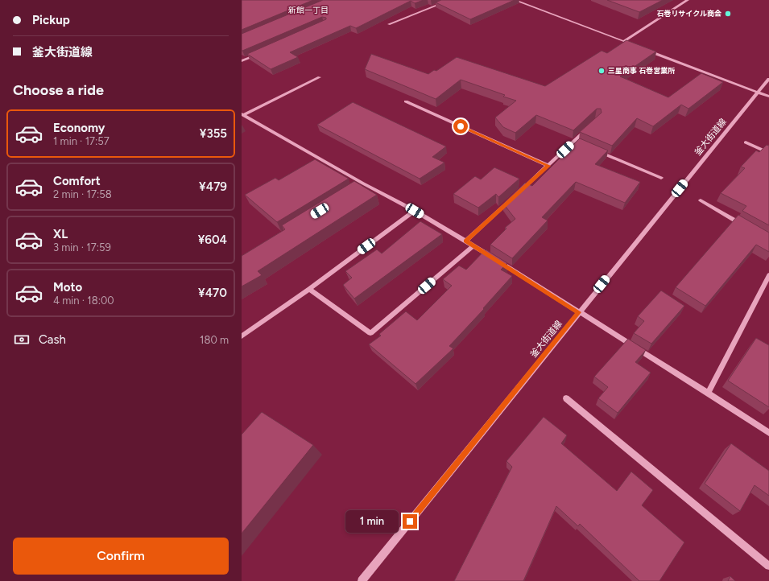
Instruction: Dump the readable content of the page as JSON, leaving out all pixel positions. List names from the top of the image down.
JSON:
{
  "streets": {
    "street": ["釜大街道線"]
  },
  "districts": ["新館一丁目"],
  "places": ["石巻リサイクル商会", "三星商事 石巻営業所"],
  "page": {
    "banner": ["Pickup", "釜大街道線"],
    "heading": "Choose a ride",
    "list": [
      {
        "name": "Economy",
        "note": "1 min · 17:57",
        "value": "¥355"
      },
      {
        "name": "Comfort",
        "note": "2 min · 17:58",
        "value": "¥479"
      },
      {
        "name": "XL",
        "note": "3 min · 17:59",
        "value": "¥604"
      },
      {
        "name": "Moto",
        "note": "4 min · 18:00",
        "value": "¥470"
      }
    ],
    "pay": ["Cash", "180 m"],
    "bubble": "1 min",
    "buttons": "Confirm"
  }
}
